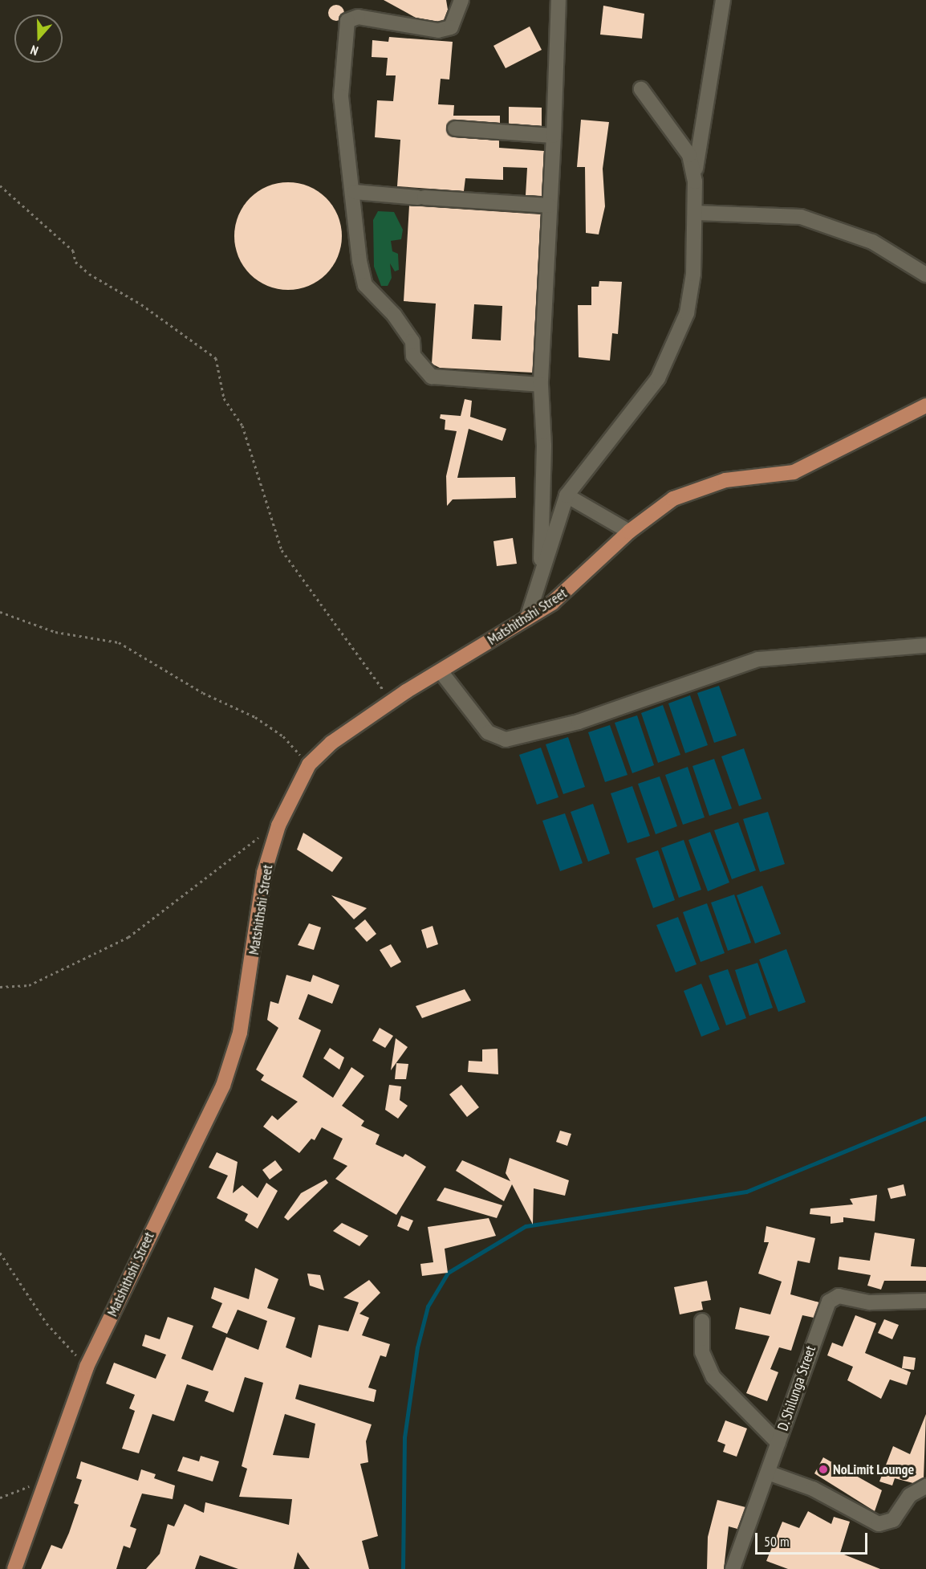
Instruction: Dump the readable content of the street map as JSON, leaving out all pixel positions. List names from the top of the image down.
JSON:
{
  "streets": {
    "main road": ["Matshithshi Street"],
    "street": ["D. Shilunga Street"]
  },
  "places": ["NoLimit Lounge"],
  "scale_bar": "50 m",
  "north": "bottom"
}
